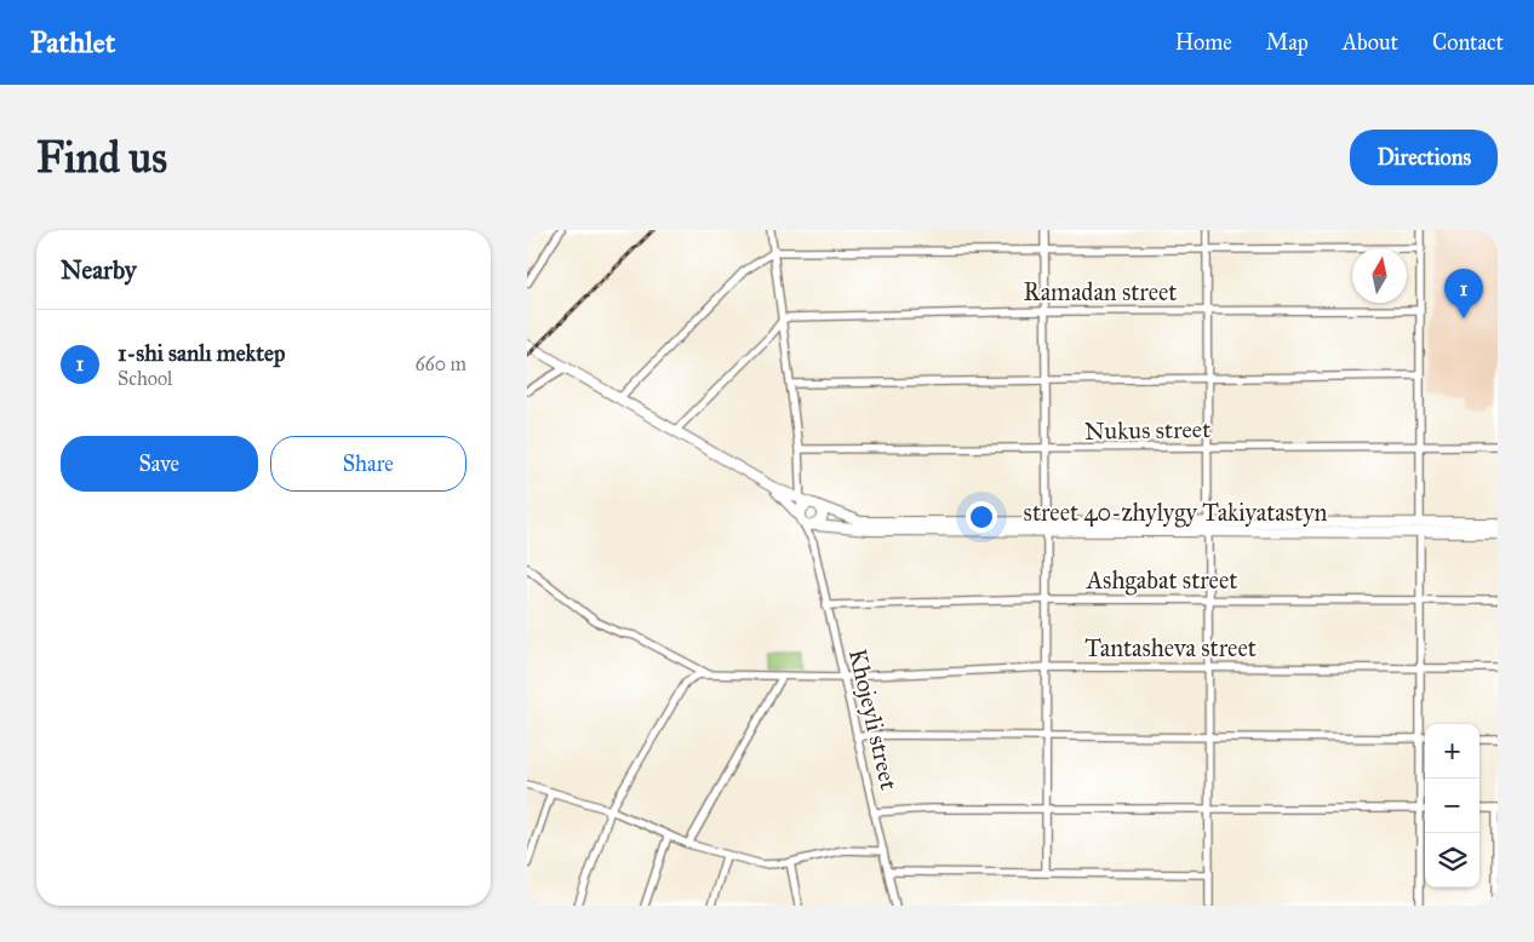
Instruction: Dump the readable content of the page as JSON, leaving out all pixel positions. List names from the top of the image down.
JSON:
{
  "streets": {
    "main road": ["street 40-zhylygy Takiyatastyn"],
    "street": [
      "Ramadan street",
      "Nukus street",
      "Ashgabat street",
      "Tantasheva street",
      "Khojeyli street"
    ]
  },
  "crossings": [
    ["Ashgabat street", "Khojeyli street"],
    ["Tantasheva street", "Khojeyli street"]
  ],
  "north": "top",
  "page": {
    "header": "Pathlet",
    "nav": [
      "Home",
      "Map",
      "About",
      "Contact"
    ],
    "buttons": [
      "Directions",
      ["Save", "Share"]
    ],
    "title": "Find us",
    "heading": "Nearby",
    "pins": "1",
    "list": [
      {
        "mark": "1",
        "name": "1-shi sanlı mektep",
        "note": "School",
        "value": "660 m"
      }
    ],
    "map_buttons": ["+", "−"]
  }
}
